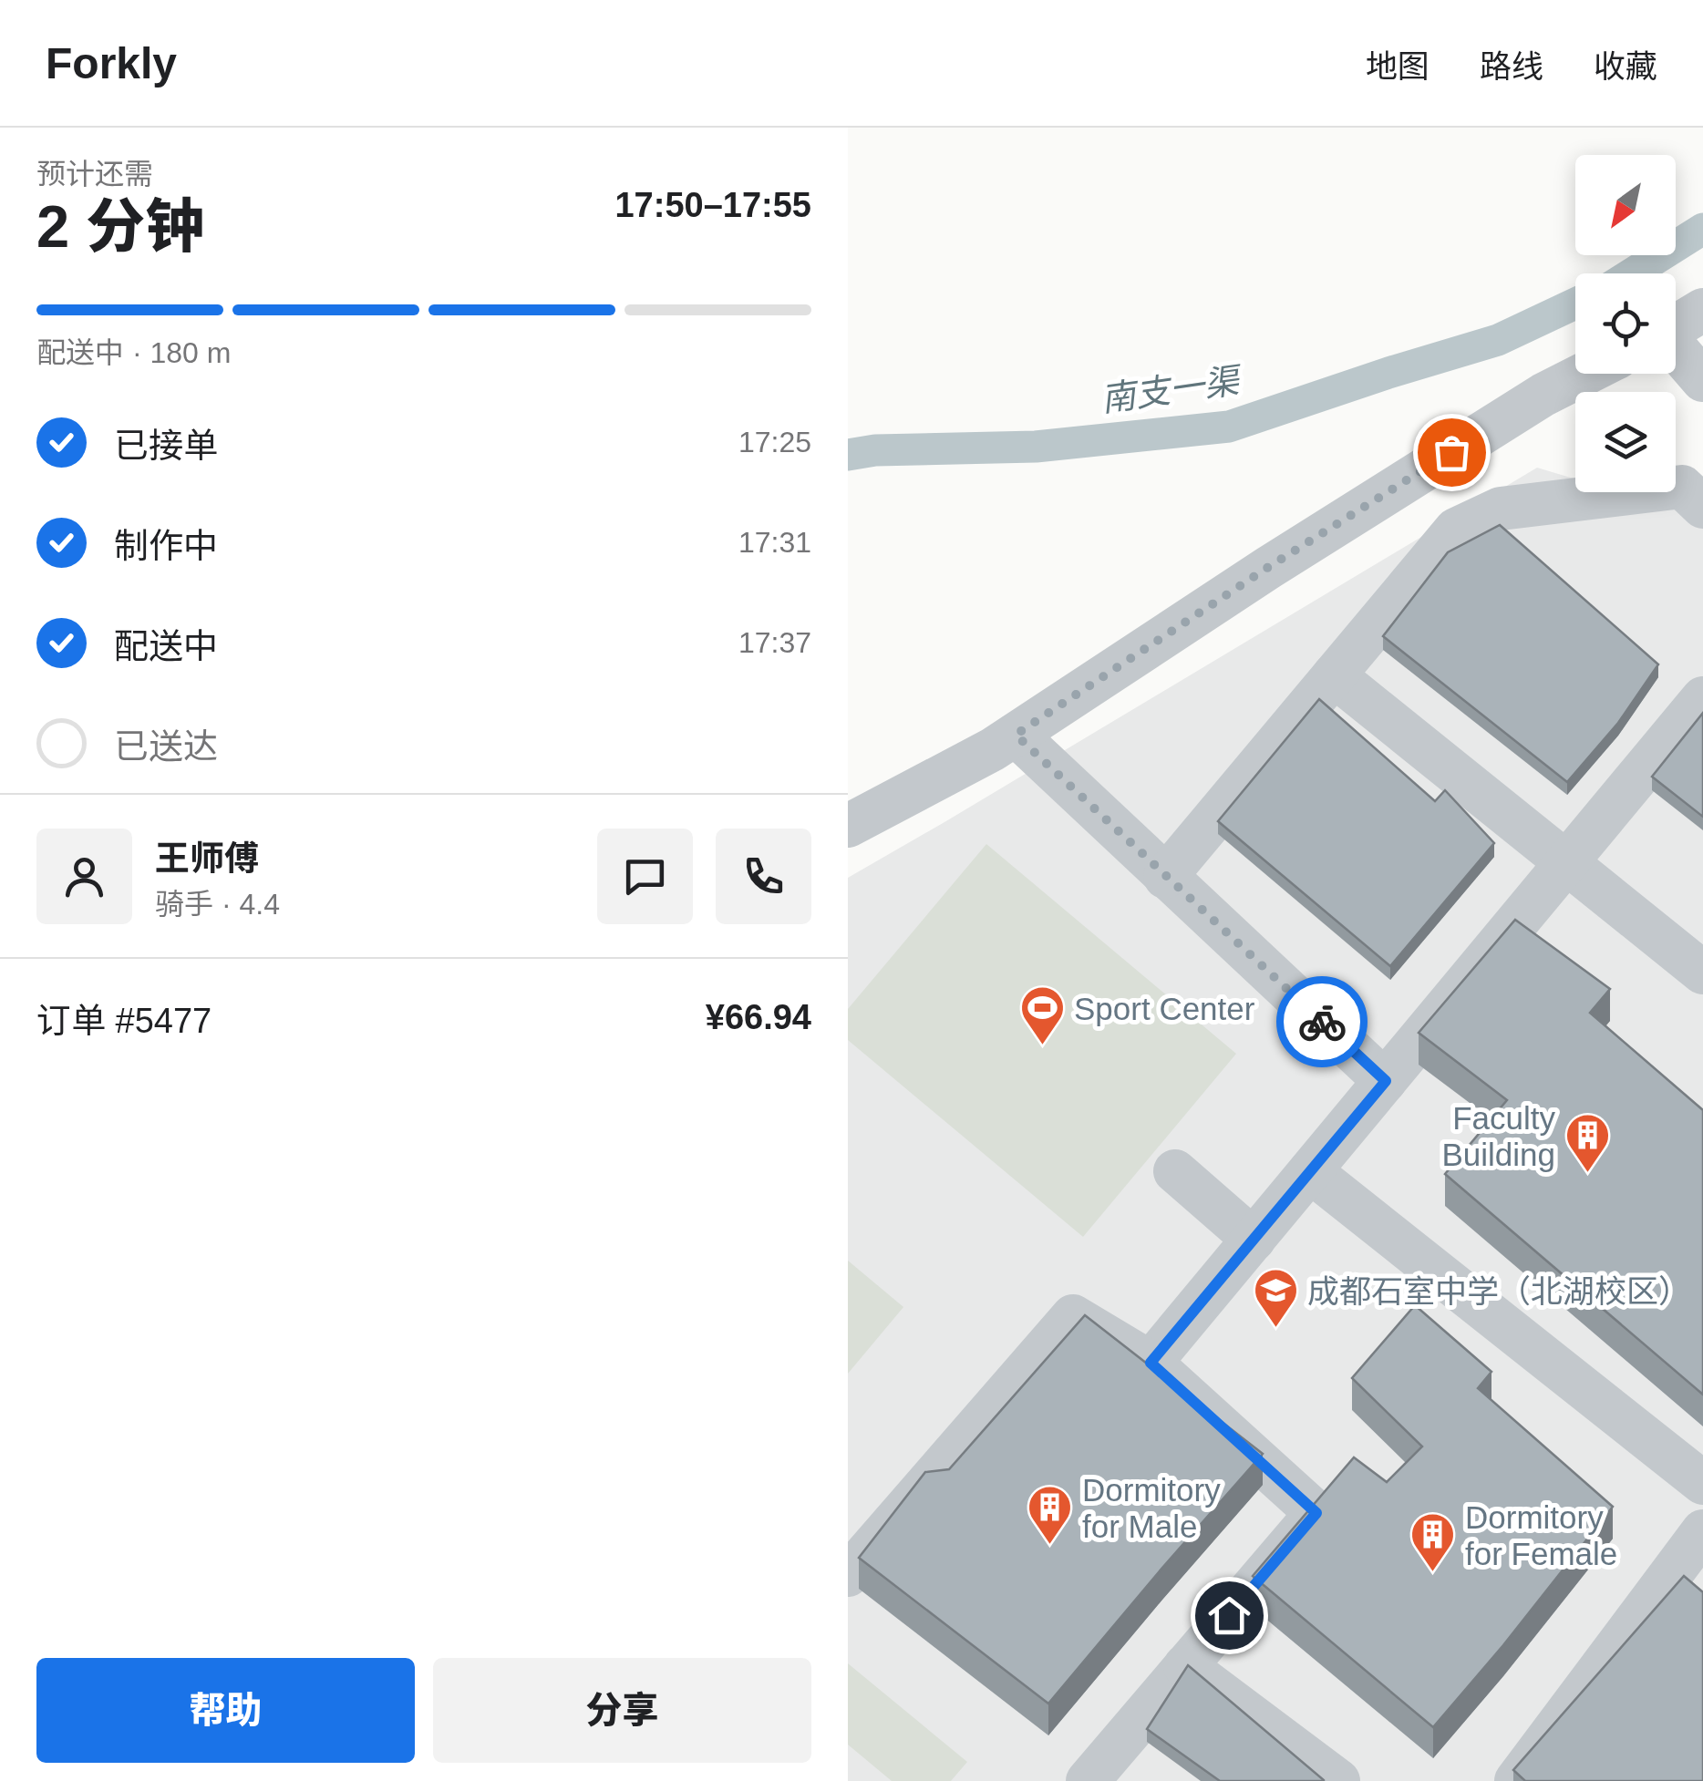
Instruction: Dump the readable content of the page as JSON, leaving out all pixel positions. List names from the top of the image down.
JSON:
{
  "water": ["南支一渠"],
  "places": {
    "sports": ["Sport Center"],
    "building": ["Faculty Building", "Dormitory for Male", "Dormitory for Female"],
    "school or university": ["成都石室中学（北湖校区）"]
  },
  "north": "bottom left",
  "page": {
    "header": "Forkly",
    "nav": ["地图", "路线", "收藏"],
    "heading": ["2 分钟", "预计还需", "17:50–17:55"],
    "panel": [
      "王师傅",
      "骑手 · 4.4",
      "订单 #5477",
      "¥66.94"
    ],
    "bar": "配送中 · 180 m",
    "list": [
      ["已接单", "17:25"],
      ["制作中", "17:31"],
      ["配送中", "17:37"],
      "已送达"
    ],
    "buttons": ["帮助", "分享"]
  }
}
